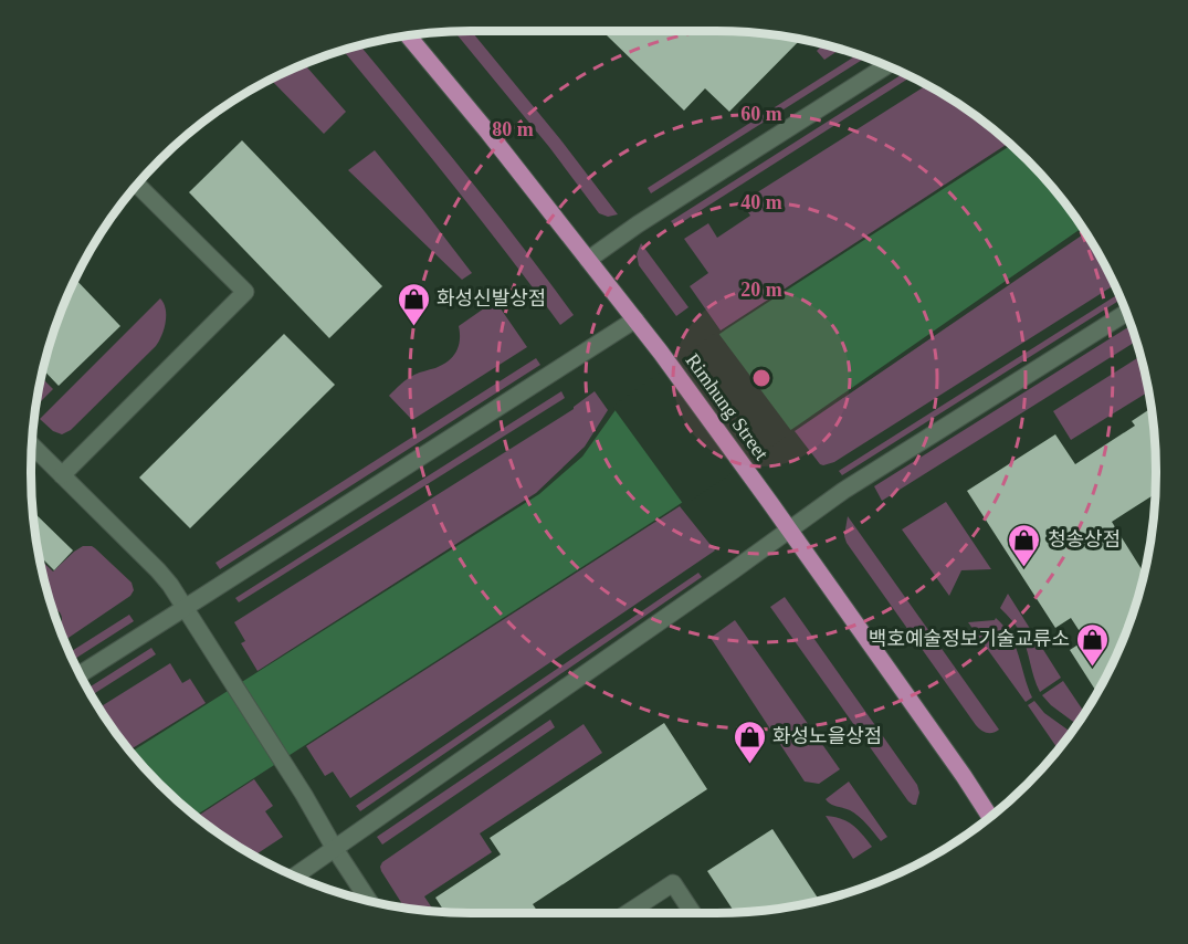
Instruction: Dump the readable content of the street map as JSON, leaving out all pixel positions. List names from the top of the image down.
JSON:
{
  "streets": {
    "main road": ["Rimhung Street"]
  },
  "places": {
    "shop": [
      "화성신발상점",
      "청송상점",
      "백호예술정보기술교류소",
      "화성노을상점"
    ]
  },
  "rings": [
    "60 m",
    "80 m",
    "40 m",
    "20 m"
  ]
}
